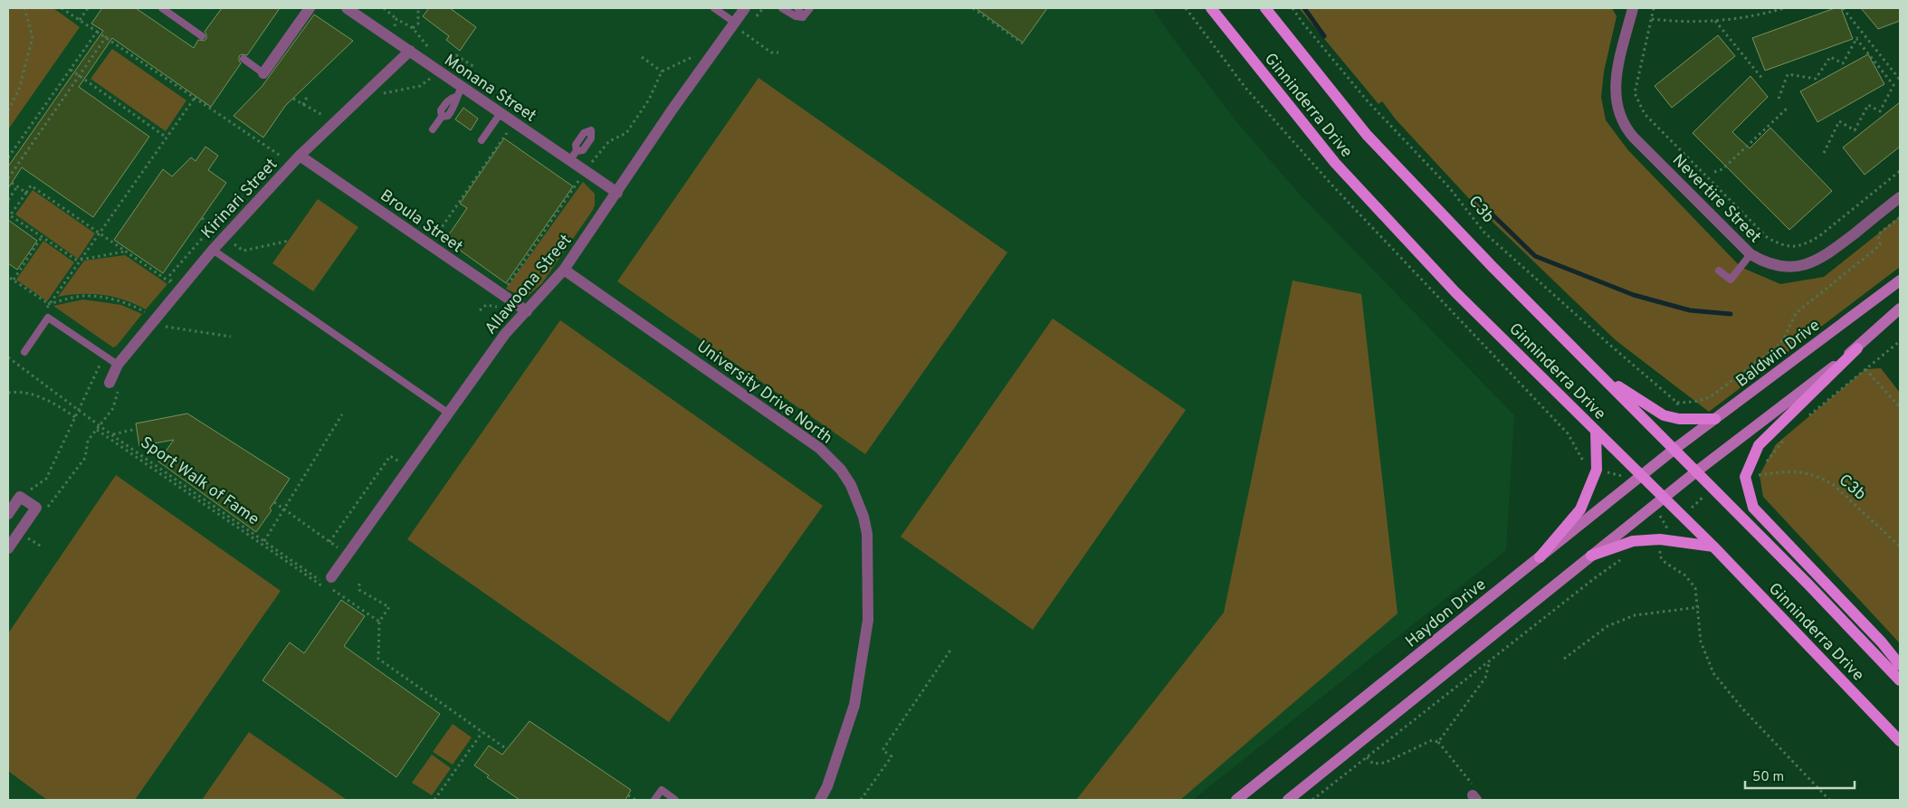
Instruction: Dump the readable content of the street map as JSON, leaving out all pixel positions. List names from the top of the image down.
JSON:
{
  "streets": {
    "main road": ["Ginninderra Drive", "Baldwin Drive", "Haydon Drive"],
    "street": [
      "Monana Street",
      "Kirinari Street",
      "Nevertire Street",
      "Broula Street",
      "Allawoona Street",
      "University Drive North"
    ],
    "path": ["C3b", "Sport Walk of Fame"]
  },
  "crossings": [
    ["Monana Street", "Kirinari Street"],
    ["Monana Street", "Allawoona Street"],
    ["Ginninderra Drive", "Baldwin Drive"],
    ["Ginninderra Drive", "Haydon Drive"],
    ["Kirinari Street", "Broula Street"],
    ["Broula Street", "Allawoona Street"],
    ["Allawoona Street", "University Drive North"],
    ["Baldwin Drive", "Haydon Drive"]
  ],
  "scale_bar": "50 m"
}
